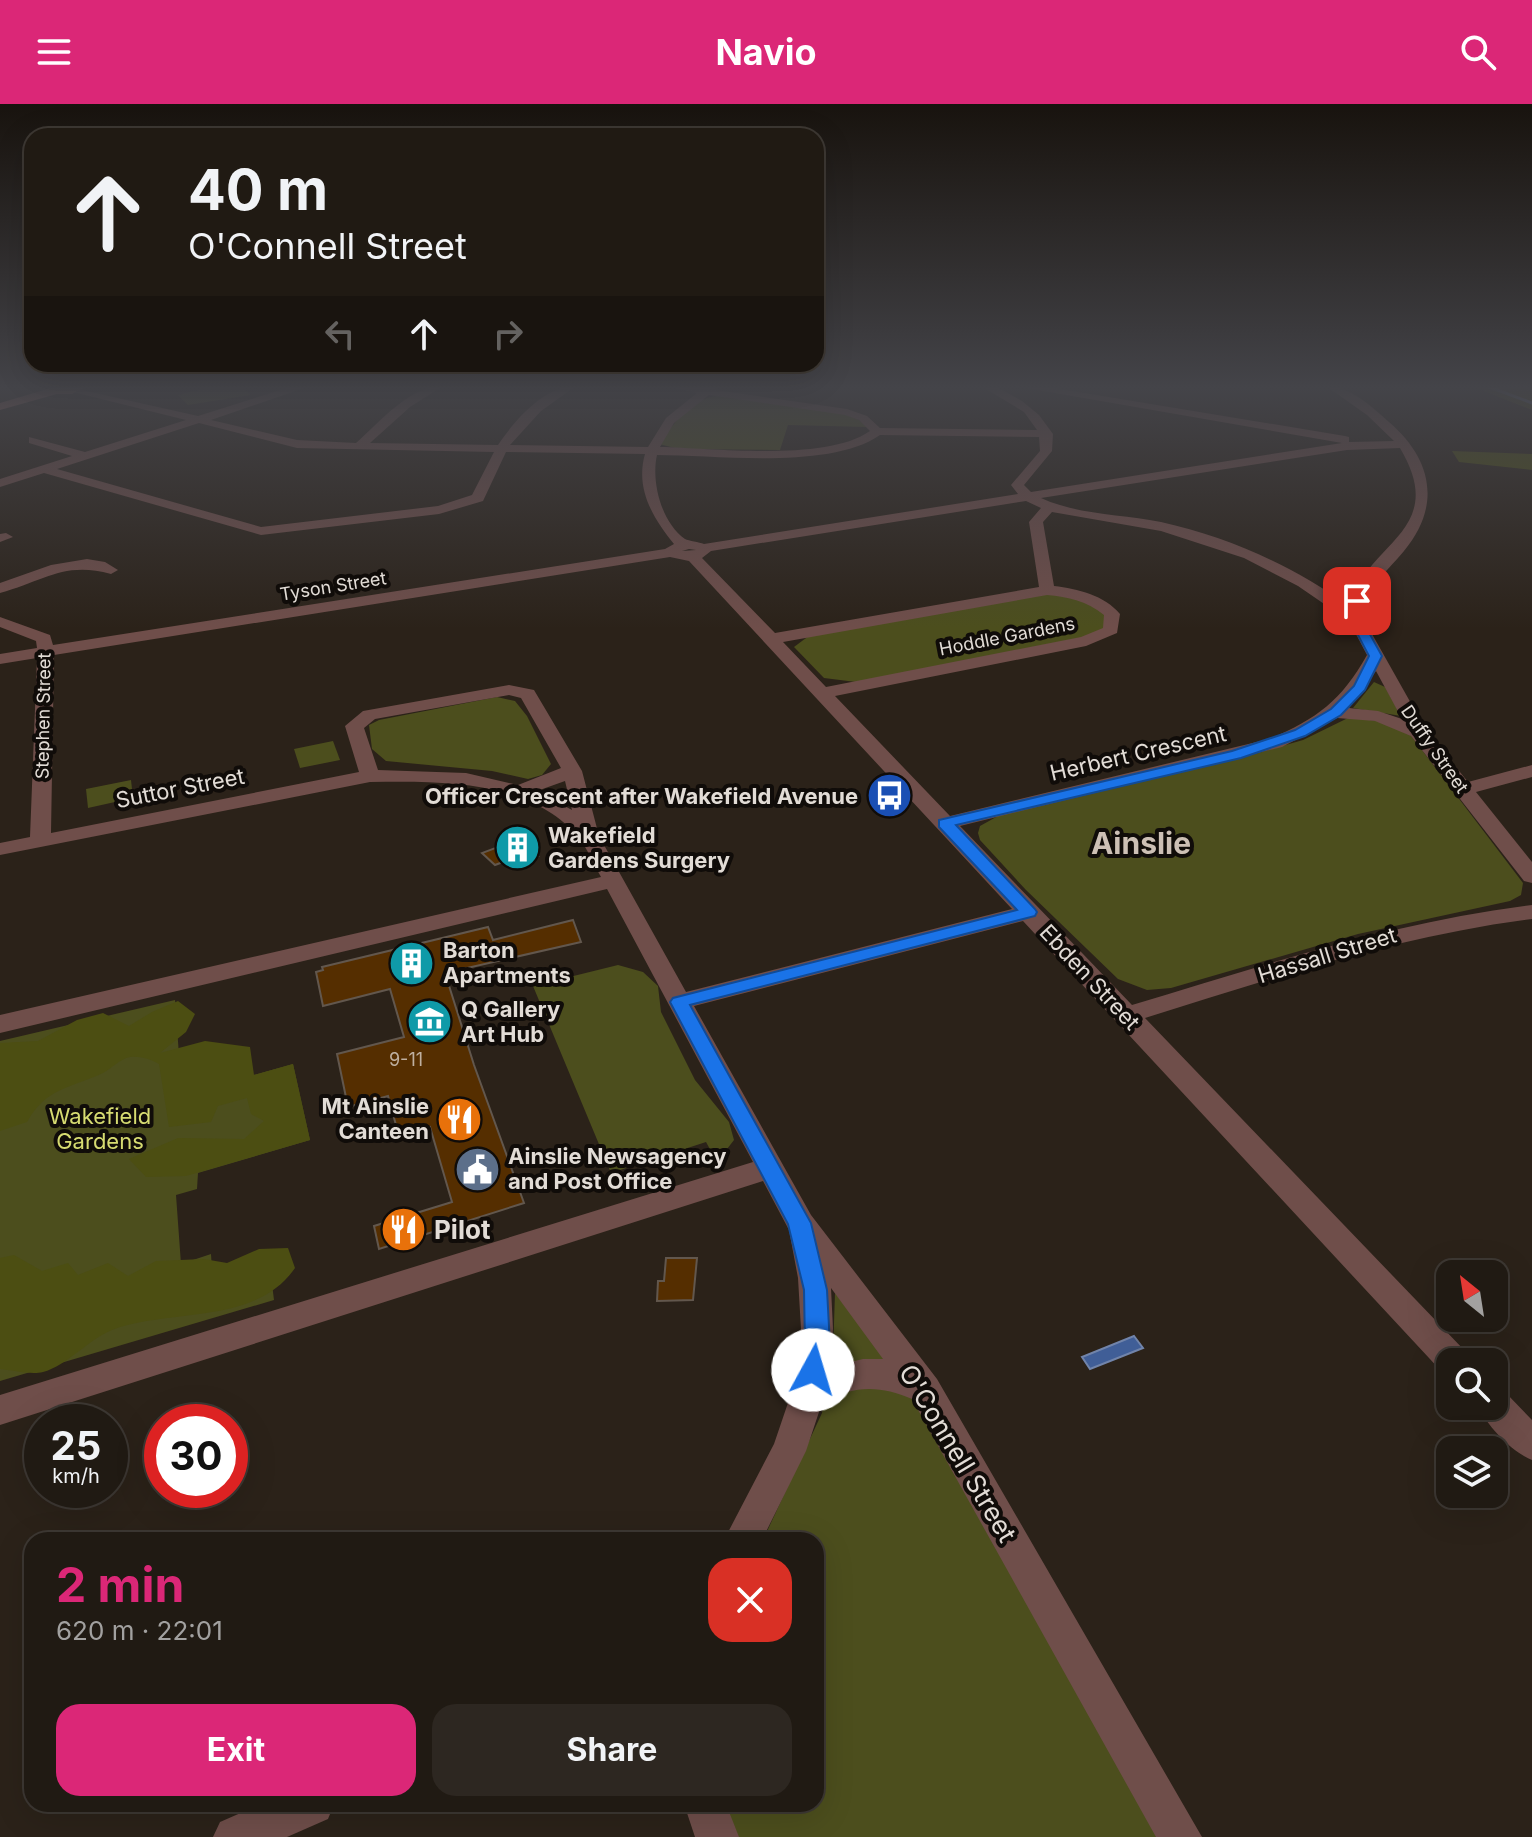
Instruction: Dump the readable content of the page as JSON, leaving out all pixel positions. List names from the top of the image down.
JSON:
{
  "streets": {
    "street": [
      "Tyson Street",
      "Hoddle Gardens",
      "Stephen Street",
      "Duffy Street",
      "Herbert Crescent",
      "Suttor Street",
      "Hassall Street",
      "Ebden Street",
      "O'Connell Street"
    ]
  },
  "crossings": [
    ["Tyson Street", "Stephen Street"],
    ["Tyson Street", "Ebden Street"],
    ["Hoddle Gardens", "Ebden Street"],
    ["Stephen Street", "Suttor Street"],
    ["Duffy Street", "Herbert Crescent"],
    ["Herbert Crescent", "Ebden Street"],
    ["Suttor Street", "O'Connell Street"],
    ["Hassall Street", "Ebden Street"]
  ],
  "districts": ["Ainslie"],
  "parks": ["Wakefield Gardens"],
  "places": {
    "bus stop": ["Officer Crescent after Wakefield Avenue"],
    "building": ["Wakefield Gardens Surgery", "Barton Apartments"],
    "museum": ["Q Gallery Art Hub"],
    "restaurant": ["Mt Ainslie Canteen", "Pilot"],
    "public building": ["Ainslie Newsagency and Post Office"]
  },
  "house_numbers": ["9-11"],
  "north": "top left",
  "page": {
    "header": "Navio",
    "turn": ["40 m", "O'Connell Street"],
    "speed": "25 km/h",
    "limit": "30",
    "heading": ["2 min", "620 m · 22:01"],
    "buttons": ["Exit", "Share"]
  }
}
